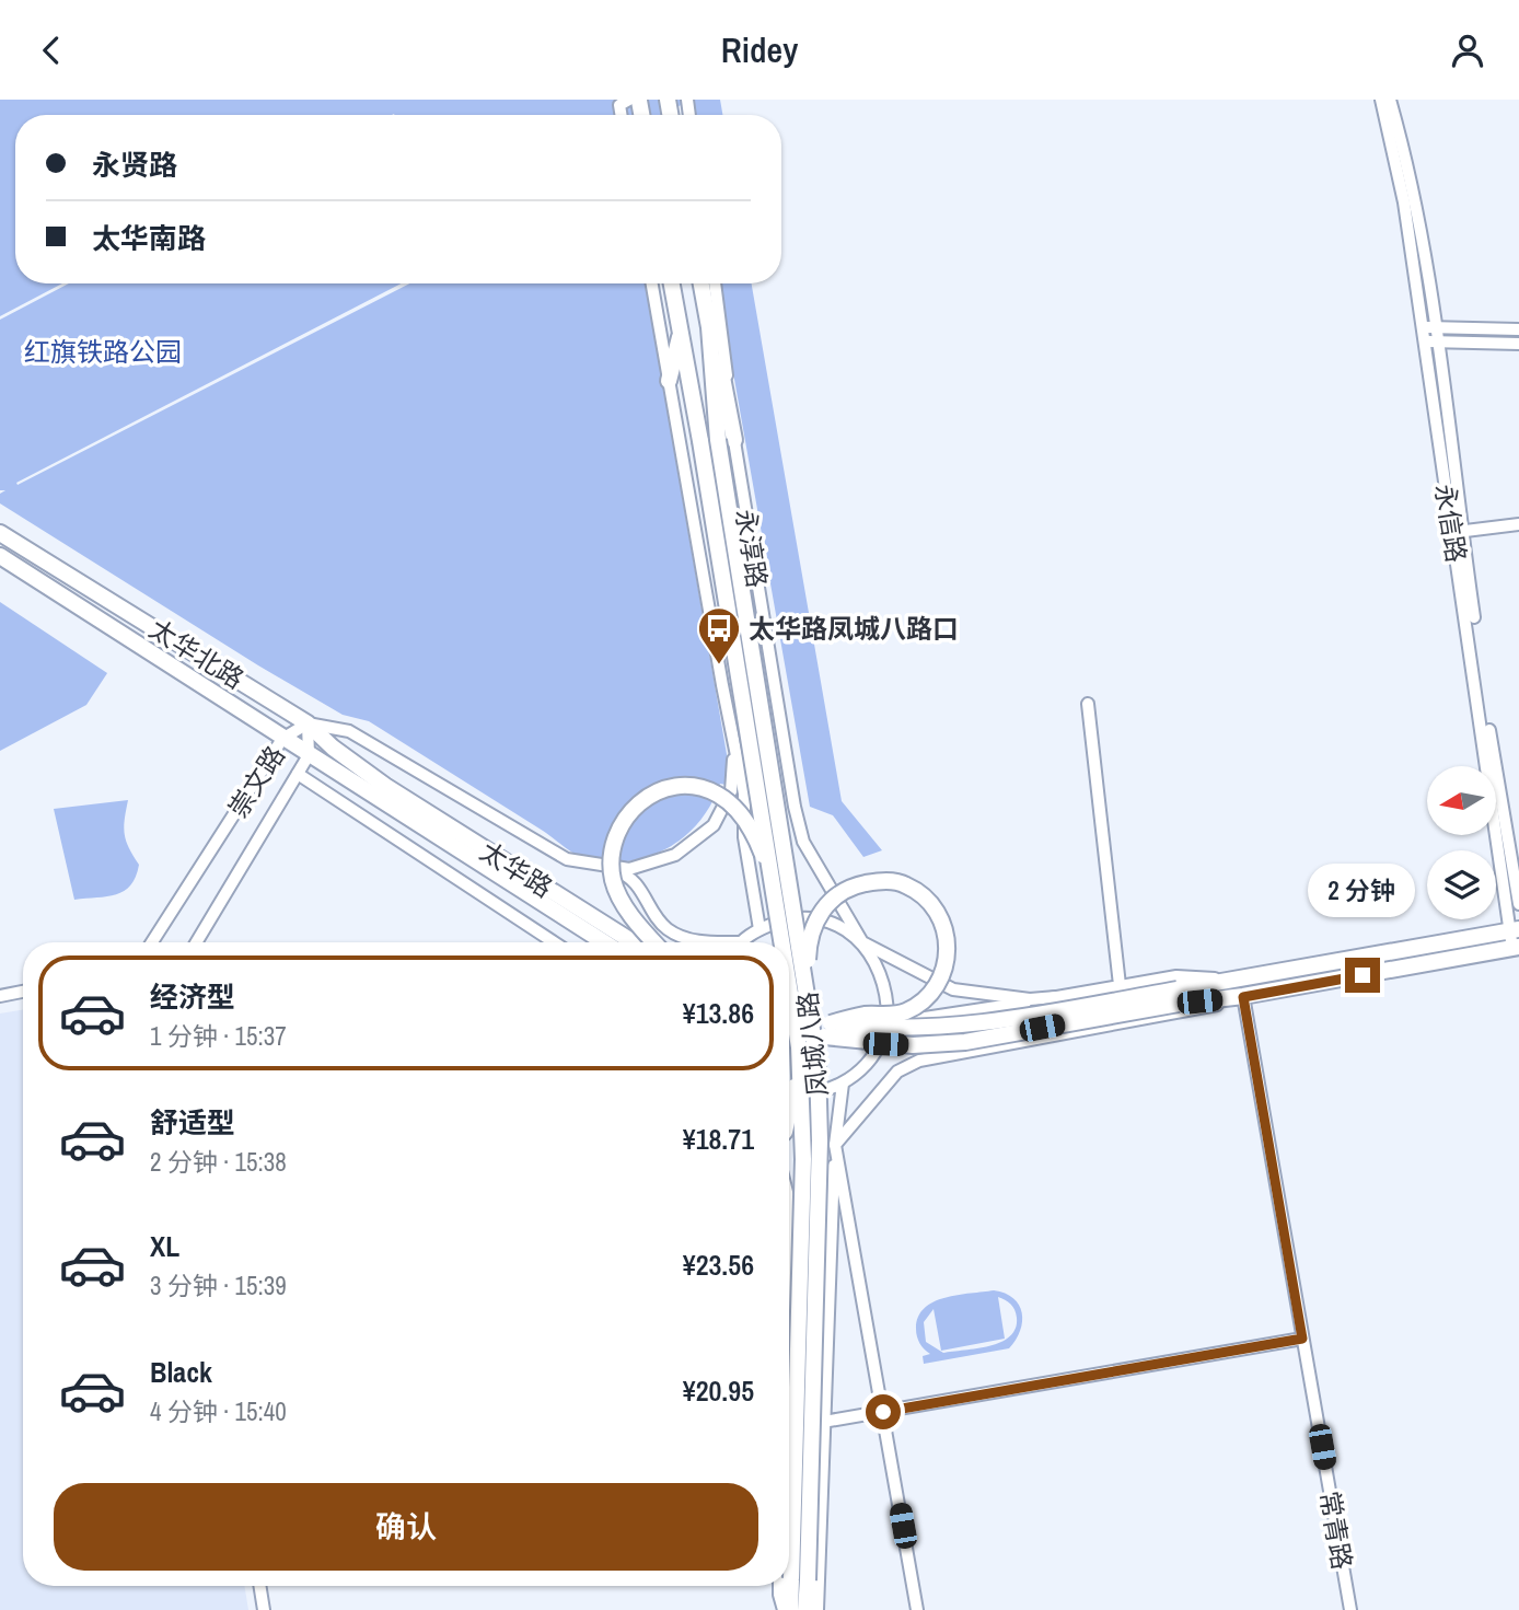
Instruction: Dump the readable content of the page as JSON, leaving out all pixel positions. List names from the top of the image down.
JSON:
{
  "streets": {
    "main road": [
      "永淳路",
      "太华北路",
      "太华路",
      "凤城八路"
    ],
    "street": ["永信路", "崇文路", "常青路"]
  },
  "crossings": [
    ["永淳路", "凤城八路"],
    ["太华北路", "崇文路"],
    ["太华北路", "太华路"]
  ],
  "parks": ["红旗铁路公园"],
  "places": {
    "bus stop": ["太华路凤城八路口"]
  },
  "north": "left",
  "page": {
    "header": "Ridey",
    "banner": ["永贤路", "太华南路"],
    "bubble": "2 分钟",
    "list": [
      {
        "name": "经济型",
        "note": "1 分钟 · 15:37",
        "value": "¥13.86"
      },
      {
        "name": "舒适型",
        "note": "2 分钟 · 15:38",
        "value": "¥18.71"
      },
      {
        "name": "XL",
        "note": "3 分钟 · 15:39",
        "value": "¥23.56"
      },
      {
        "name": "Black",
        "note": "4 分钟 · 15:40",
        "value": "¥20.95"
      }
    ],
    "buttons": "确认"
  }
}
